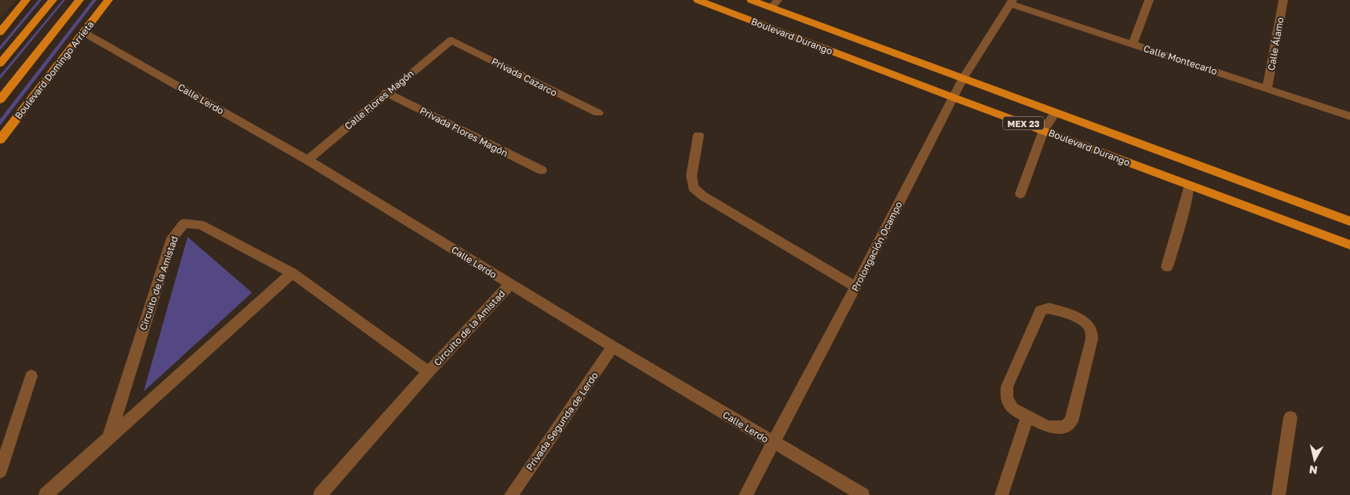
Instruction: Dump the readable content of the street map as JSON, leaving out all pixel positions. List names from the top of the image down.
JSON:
{
  "streets": {
    "main road": ["Boulevard Durango", "Boulevard Domingo Arrieta", "MEX 23"],
    "street": [
      "Calle Álamo",
      "Calle Montecarlo",
      "Privada Cazarco",
      "Calle Lerdo",
      "Calle Flores Magón",
      "Privada Flores Magón",
      "Prolongación Ocampo",
      "Circuito de la Amistad",
      "Privada Segunda de Lerdo"
    ]
  },
  "crossings": [
    ["Boulevard Durango", "Prolongación Ocampo"],
    ["Calle Álamo", "Calle Montecarlo"],
    ["Calle Montecarlo", "Prolongación Ocampo"],
    ["Boulevard Domingo Arrieta", "Calle Lerdo"],
    ["Privada Cazarco", "Calle Flores Magón"],
    ["Calle Lerdo", "Calle Flores Magón"],
    ["Calle Lerdo", "Prolongación Ocampo"],
    ["Calle Lerdo", "Circuito de la Amistad"],
    ["Calle Lerdo", "Privada Segunda de Lerdo"],
    ["Calle Flores Magón", "Privada Flores Magón"]
  ],
  "north": "bottom"
}
